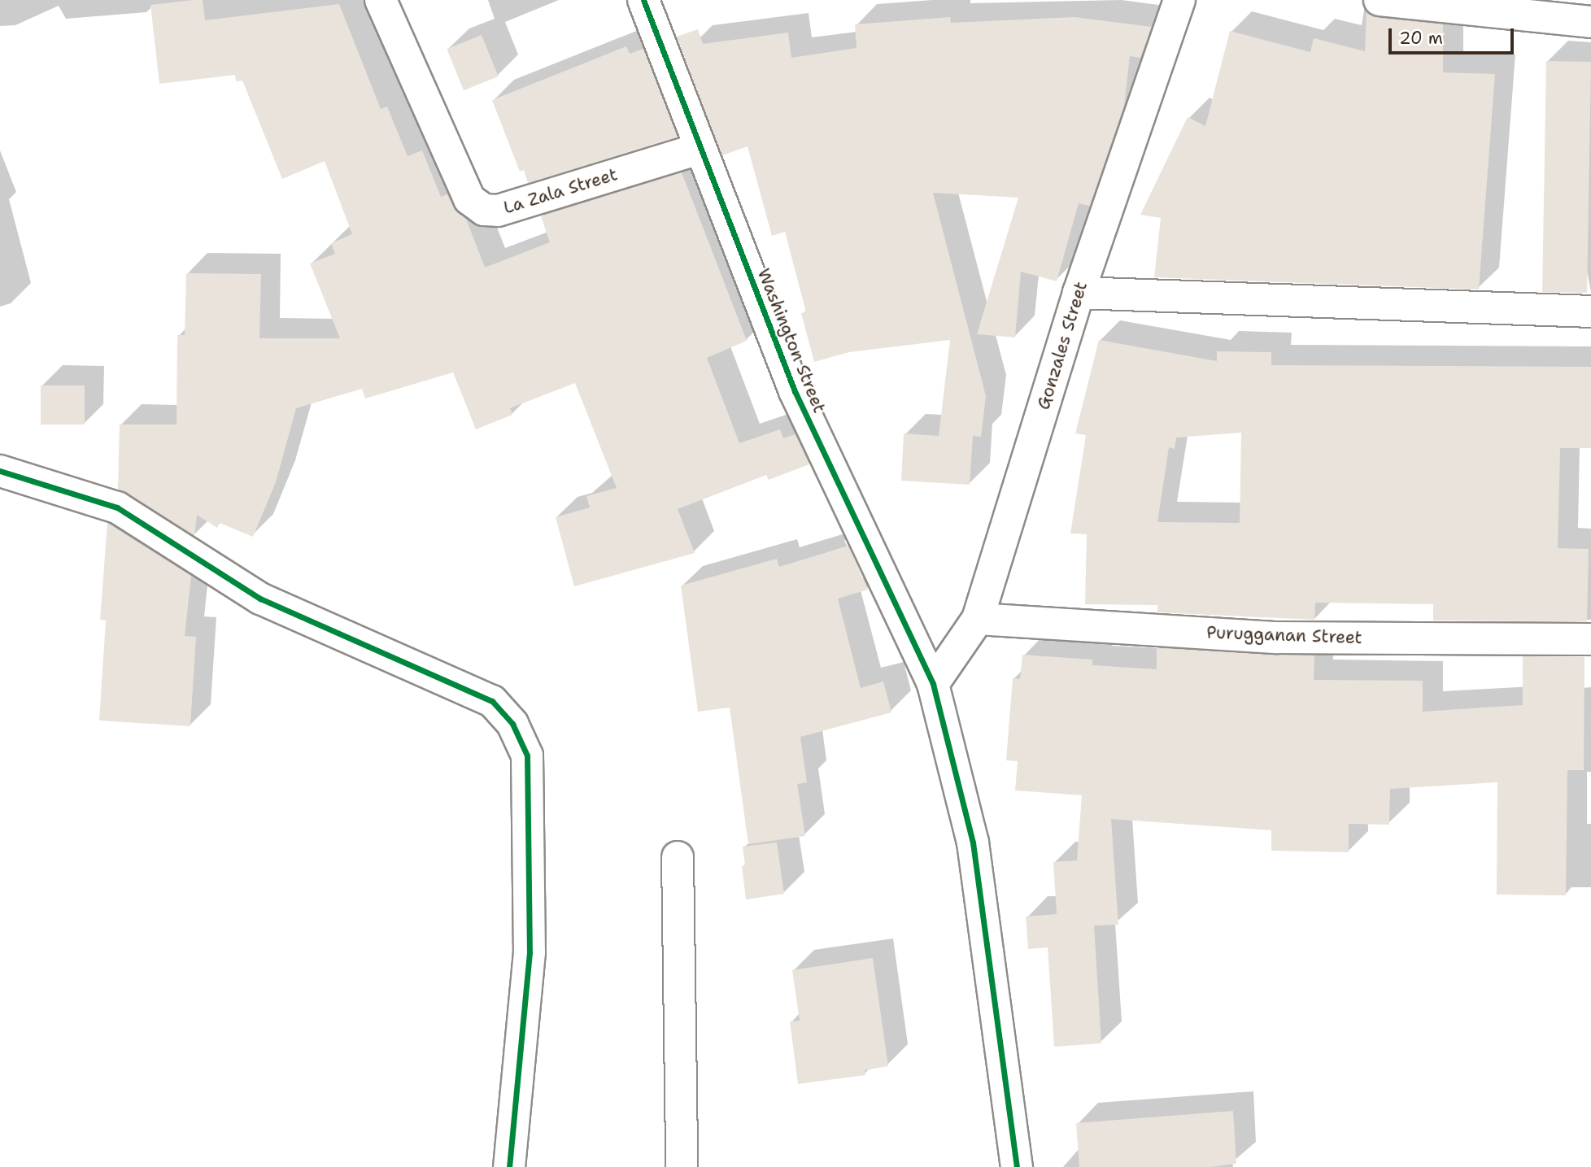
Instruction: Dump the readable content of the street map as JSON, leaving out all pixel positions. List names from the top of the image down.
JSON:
{
  "streets": {
    "street": [
      "La Zala Street",
      "Washington Street",
      "Gonzales Street",
      "Purugganan Street"
    ]
  },
  "crossings": [
    ["La Zala Street", "Washington Street"],
    ["Washington Street", "Gonzales Street"],
    ["Gonzales Street", "Purugganan Street"]
  ],
  "scale_bar": "20 m"
}
